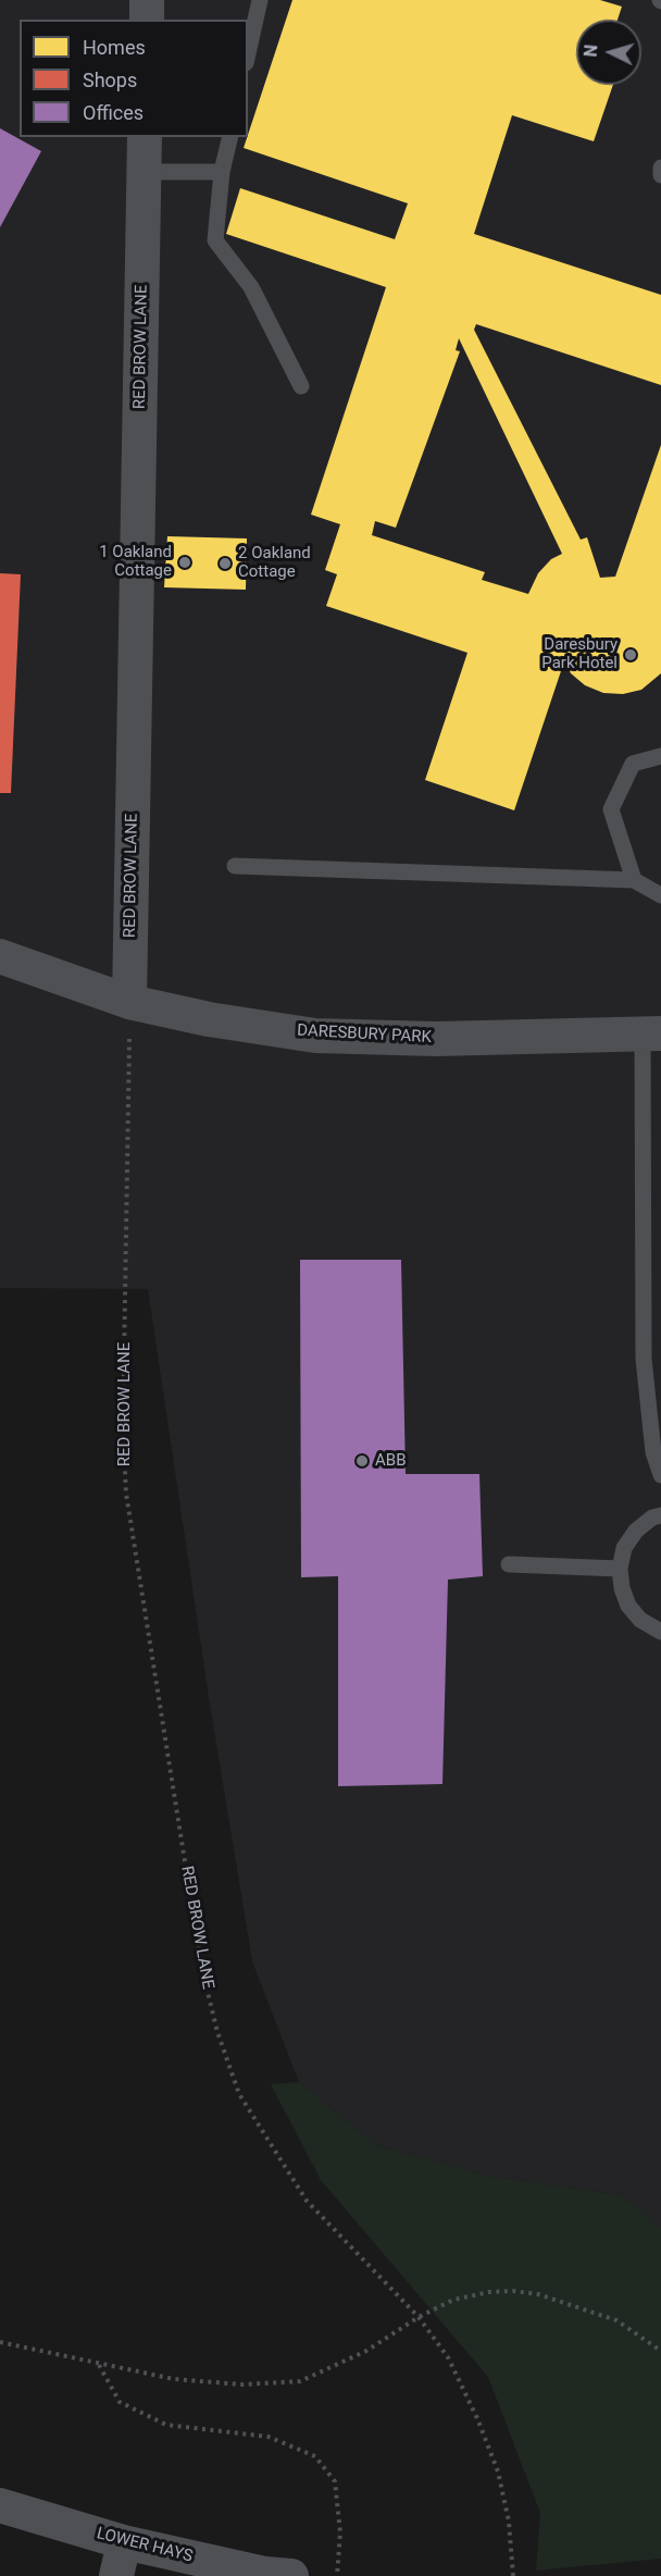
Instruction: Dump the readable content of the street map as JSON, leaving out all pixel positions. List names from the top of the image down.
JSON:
{
  "streets": {
    "street": ["RED BROW LANE", "DARESBURY PARK", "LOWER HAYS"]
  },
  "crossings": [
    ["RED BROW LANE", "DARESBURY PARK"]
  ],
  "places": [
    "1 Oakland Cottage",
    "2 Oakland Cottage",
    "Daresbury Park Hotel",
    "ABB"
  ],
  "legend": ["Homes", "Shops", "Offices"],
  "north": "left"
}
